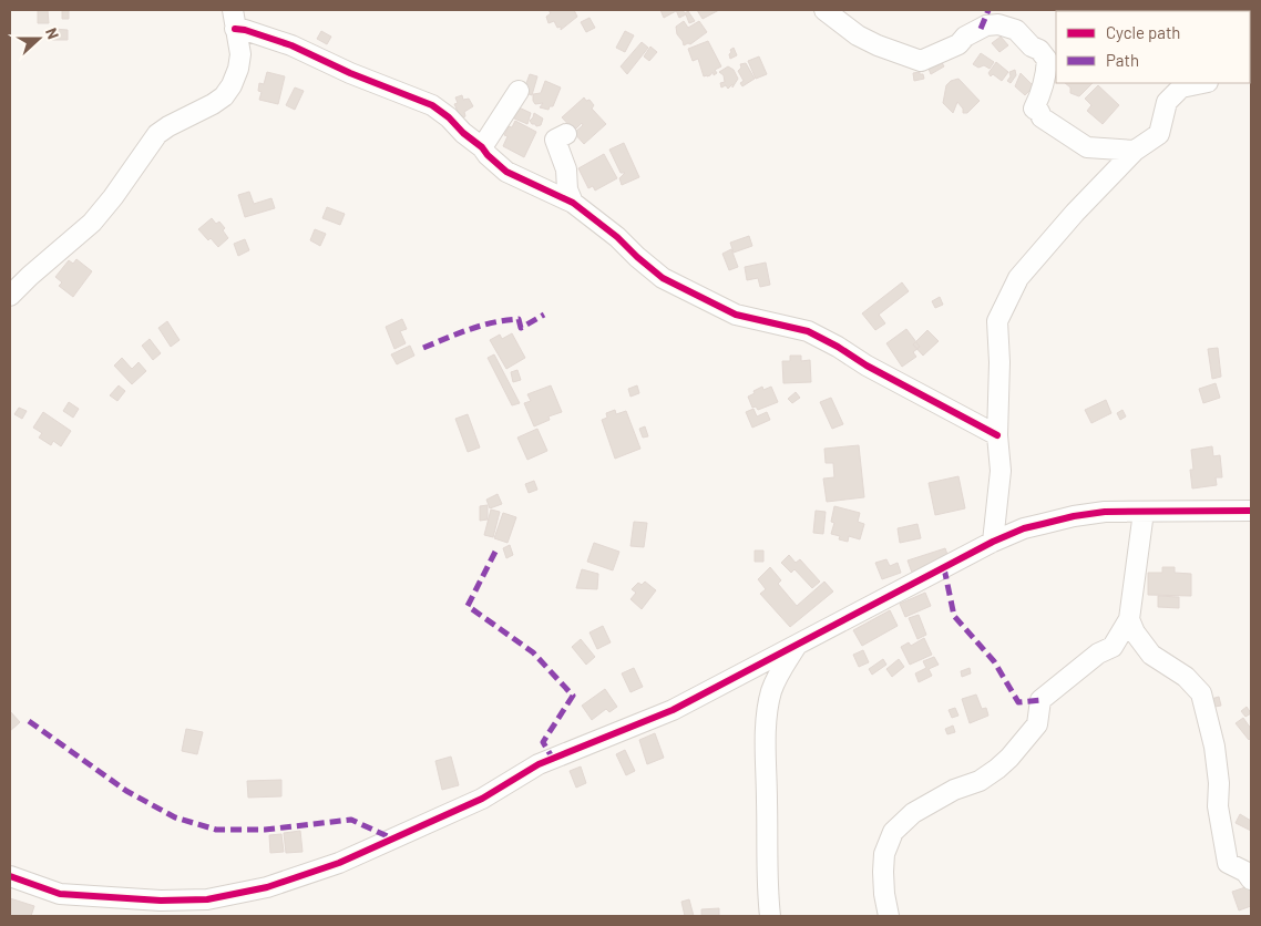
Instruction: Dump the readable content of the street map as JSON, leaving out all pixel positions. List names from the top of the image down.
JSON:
{
  "legend": ["Cycle path", "Path"],
  "north": "right"
}
